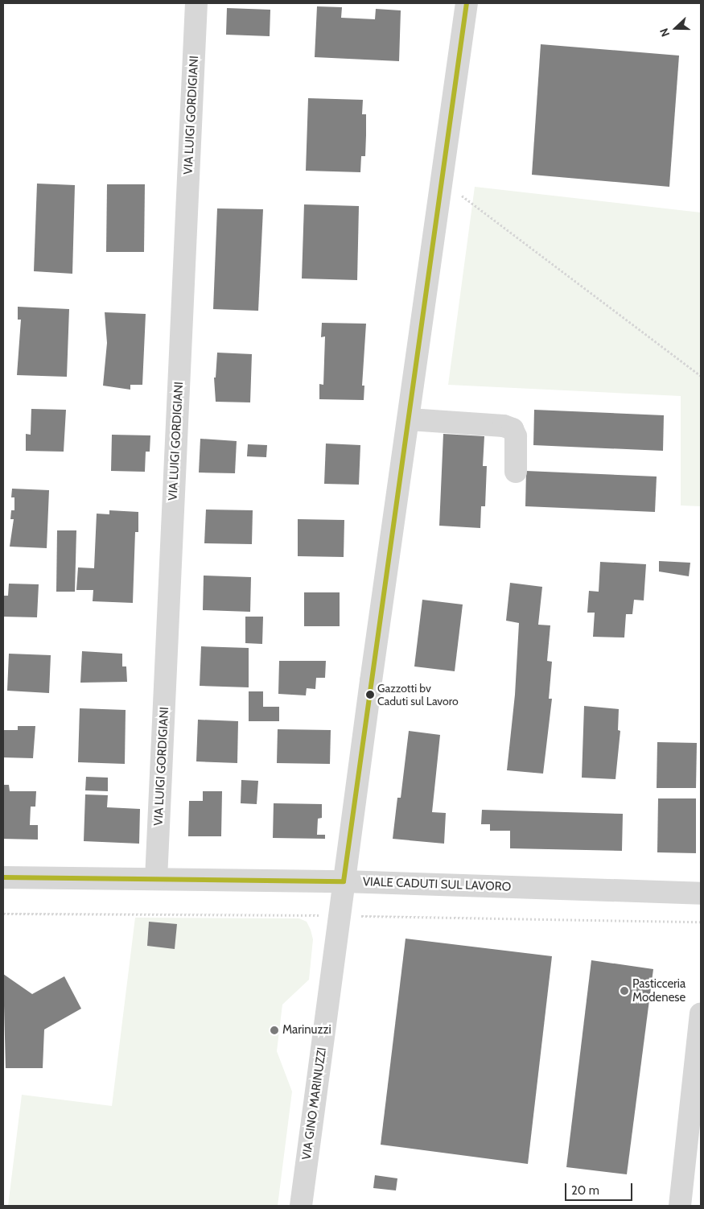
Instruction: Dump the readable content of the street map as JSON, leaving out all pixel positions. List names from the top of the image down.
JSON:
{
  "streets": {
    "street": ["VIA LUIGI GORDIGIANI", "VIALE CADUTI SUL LAVORO", "VIA GINO MARINUZZI"]
  },
  "crossings": [
    ["VIA LUIGI GORDIGIANI", "VIALE CADUTI SUL LAVORO"],
    ["VIALE CADUTI SUL LAVORO", "VIA GINO MARINUZZI"]
  ],
  "places": ["Gazzotti bv Caduti sul Lavoro", "Pasticceria Modenese", "Marinuzzi"],
  "scale_bar": "20 m",
  "north": "left"
}
